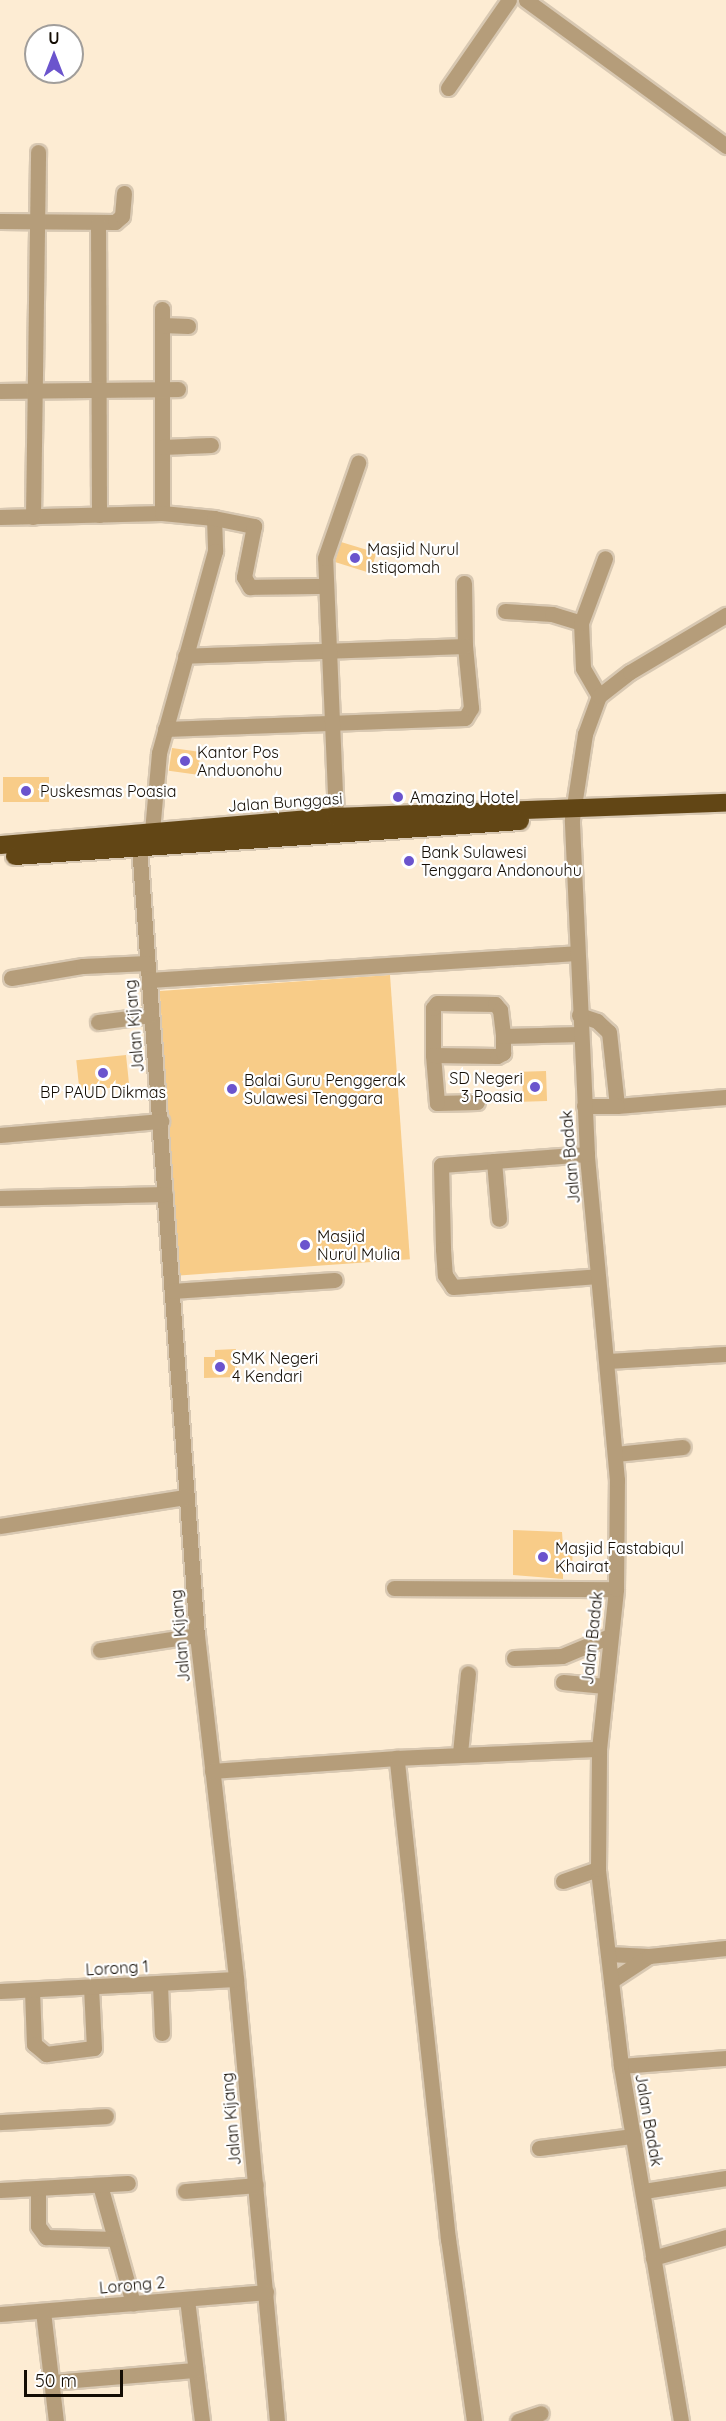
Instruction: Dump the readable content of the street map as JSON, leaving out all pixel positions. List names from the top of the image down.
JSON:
{
  "streets": {
    "highway": ["Jalan Bunggasi"],
    "street": [
      "Jalan Kijang",
      "Jalan Badak",
      "Lorong 1",
      "Lorong 2"
    ]
  },
  "crossings": [
    ["Jalan Bunggasi", "Jalan Kijang"],
    ["Jalan Bunggasi", "Jalan Badak"],
    ["Jalan Kijang", "Lorong 1"],
    ["Jalan Kijang", "Lorong 2"]
  ],
  "places": [
    "Masjid Nurul Istiqomah",
    "Kantor Pos Anduonohu",
    "Puskesmas Poasia",
    "Amazing Hotel",
    "Bank Sulawesi Tenggara Andonouhu",
    "BP PAUD Dikmas",
    "SD Negeri 3 Poasia",
    "Balai Guru Penggerak Sulawesi Tenggara",
    "Masjid Nurul Mulia",
    "SMK Negeri 4 Kendari",
    "Masjid Fastabiqul Khairat"
  ],
  "scale_bar": "50 m",
  "north": "top"
}
